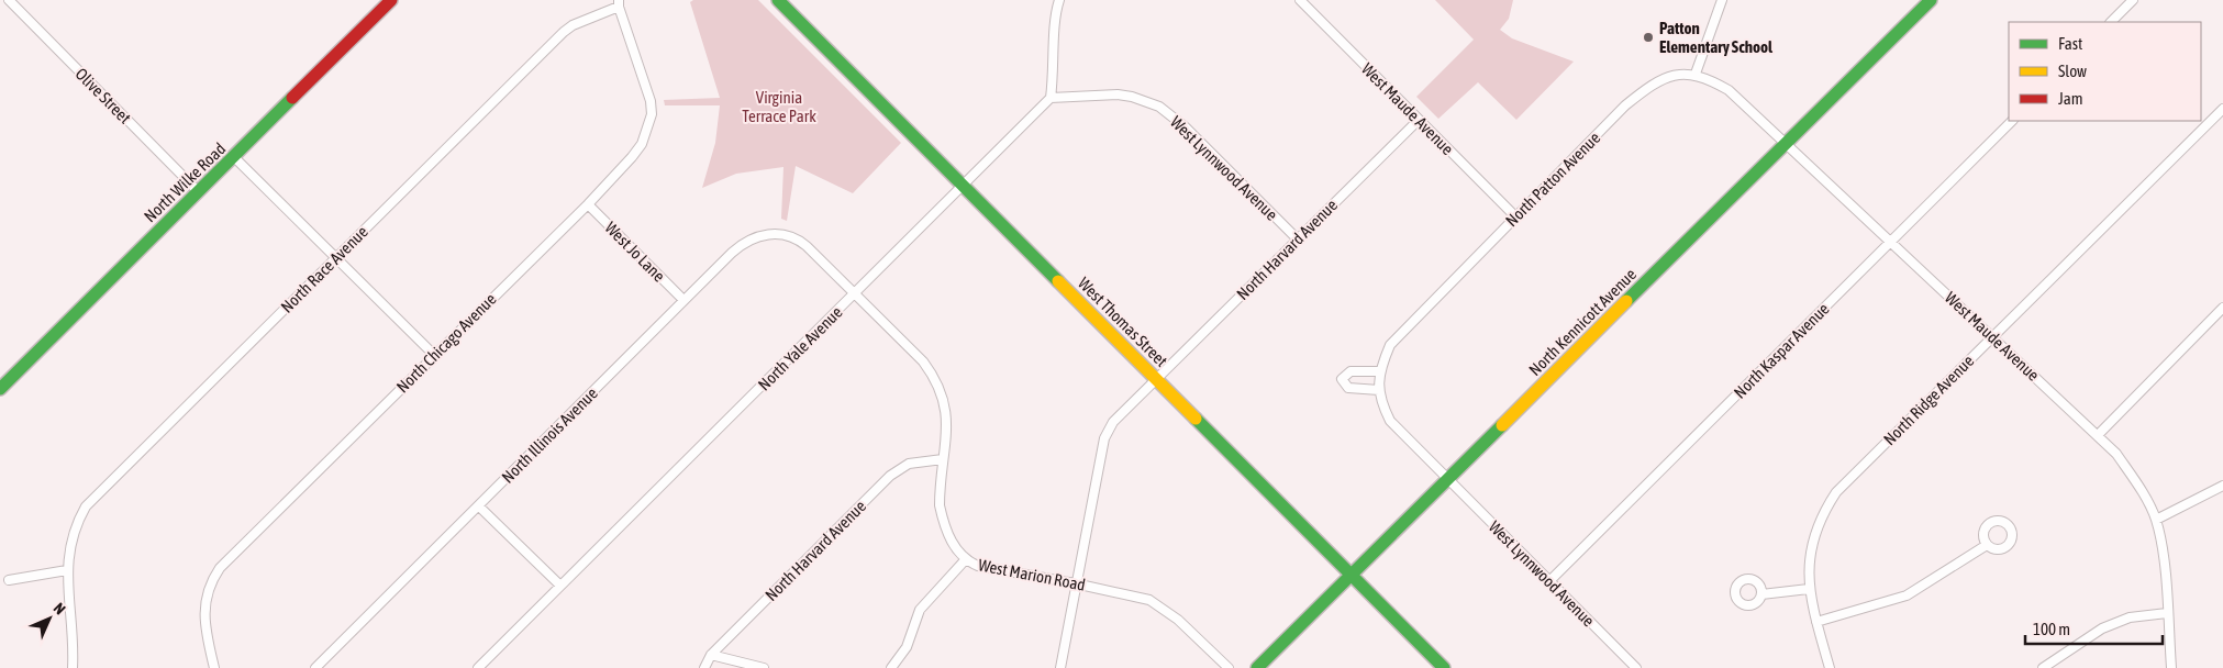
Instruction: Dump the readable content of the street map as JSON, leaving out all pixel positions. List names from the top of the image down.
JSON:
{
  "streets": {
    "street": [
      "Olive Street",
      "West Maude Avenue",
      "West Lynnwood Avenue",
      "North Patton Avenue",
      "North Wilke Road",
      "North Harvard Avenue",
      "West Jo Lane",
      "North Race Avenue",
      "West Thomas Street",
      "North Kennicott Avenue",
      "North Chicago Avenue",
      "North Yale Avenue",
      "North Kaspar Avenue",
      "North Ridge Avenue",
      "North Illinois Avenue",
      "West Marion Road"
    ]
  },
  "crossings": [
    ["Olive Street", "North Wilke Road"],
    ["West Maude Avenue", "North Patton Avenue"],
    ["West Maude Avenue", "North Harvard Avenue"],
    ["West Maude Avenue", "North Kennicott Avenue"],
    ["West Maude Avenue", "North Kaspar Avenue"],
    ["West Maude Avenue", "North Ridge Avenue"],
    ["West Lynnwood Avenue", "North Patton Avenue"],
    ["West Lynnwood Avenue", "North Harvard Avenue"],
    ["West Lynnwood Avenue", "North Kennicott Avenue"],
    ["West Lynnwood Avenue", "North Yale Avenue"],
    ["West Lynnwood Avenue", "North Kaspar Avenue"],
    ["North Patton Avenue", "North Kennicott Avenue"],
    ["North Harvard Avenue", "West Thomas Street"],
    ["North Harvard Avenue", "West Marion Road"],
    ["West Jo Lane", "North Chicago Avenue"],
    ["West Jo Lane", "North Illinois Avenue"],
    ["North Race Avenue", "North Chicago Avenue"],
    ["West Thomas Street", "North Kennicott Avenue"],
    ["West Thomas Street", "North Yale Avenue"],
    ["North Yale Avenue", "West Marion Road"],
    ["North Illinois Avenue", "West Marion Road"]
  ],
  "parks": ["Virginia Terrace Park"],
  "places": ["Patton Elementary School"],
  "legend": ["Fast", "Slow", "Jam"],
  "scale_bar": "100 m",
  "north": "top right"
}
